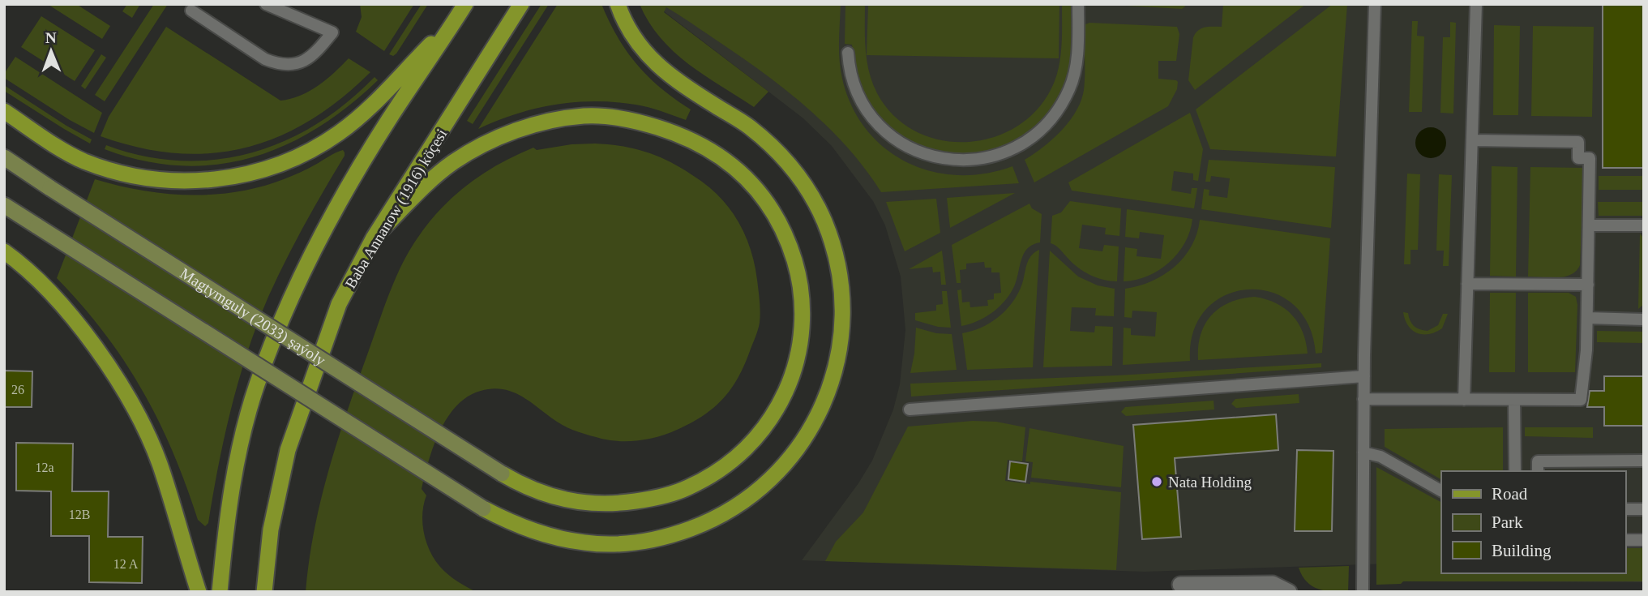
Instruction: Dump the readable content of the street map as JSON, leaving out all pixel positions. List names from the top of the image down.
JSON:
{
  "streets": {
    "main road": ["Baba Annanow (1916) köçesi", "Magtymguly (2033) şaýoly"]
  },
  "crossings": [
    ["Baba Annanow (1916) köçesi", "Magtymguly (2033) şaýoly"]
  ],
  "places": ["Nata Holding"],
  "house_numbers": [
    "26",
    "12a",
    "12B",
    "12 A"
  ],
  "legend": ["Road", "Park", "Building"],
  "north": "top"
}
